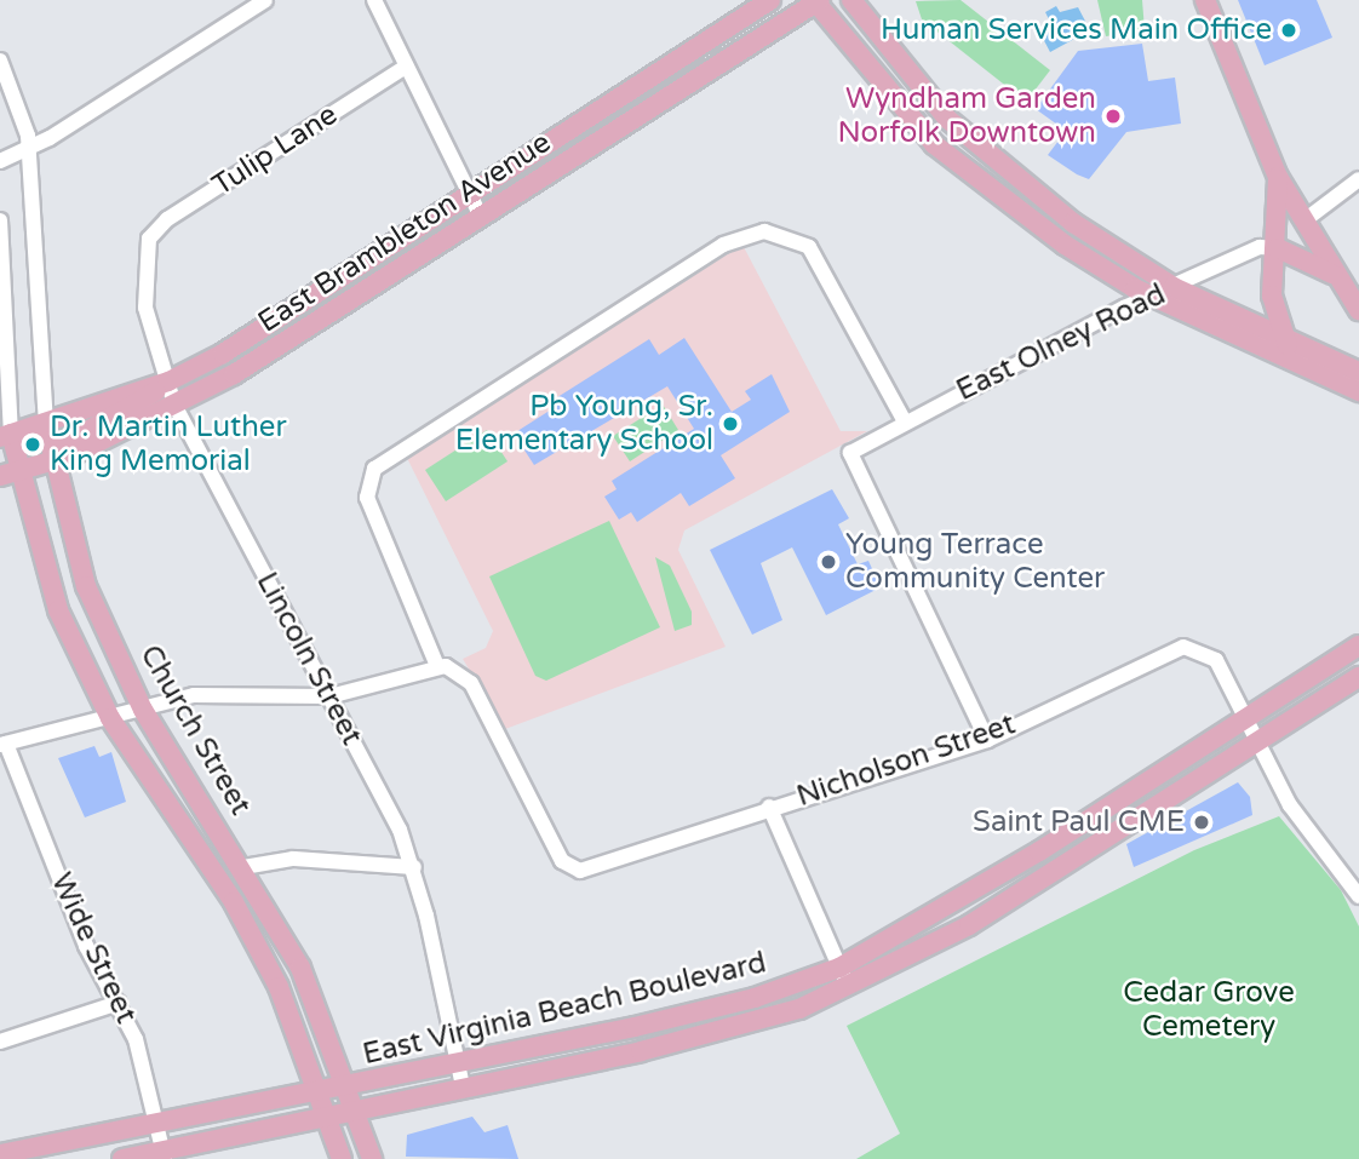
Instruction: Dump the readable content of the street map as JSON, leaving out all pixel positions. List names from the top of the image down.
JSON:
{
  "streets": {
    "main road": ["East Brambleton Avenue", "Church Street", "East Virginia Beach Boulevard"],
    "street": [
      "Tulip Lane",
      "East Olney Road",
      "Lincoln Street",
      "Nicholson Street",
      "Wide Street"
    ]
  },
  "crossings": [
    ["Tulip Lane", "Lincoln Street"],
    ["East Brambleton Avenue", "Lincoln Street"],
    ["East Brambleton Avenue", "Church Street"],
    ["East Olney Road", "Nicholson Street"],
    ["Lincoln Street", "East Virginia Beach Boulevard"],
    ["Church Street", "East Virginia Beach Boulevard"],
    ["Nicholson Street", "East Virginia Beach Boulevard"],
    ["Wide Street", "East Virginia Beach Boulevard"]
  ],
  "parks": ["Cedar Grove Cemetery"],
  "places": [
    "Human Services Main Office",
    "Wyndham Garden Norfolk Downtown",
    "Pb Young, Sr. Elementary School",
    "Dr. Martin Luther King Memorial",
    "Young Terrace Community Center",
    "Saint Paul CME"
  ]
}
